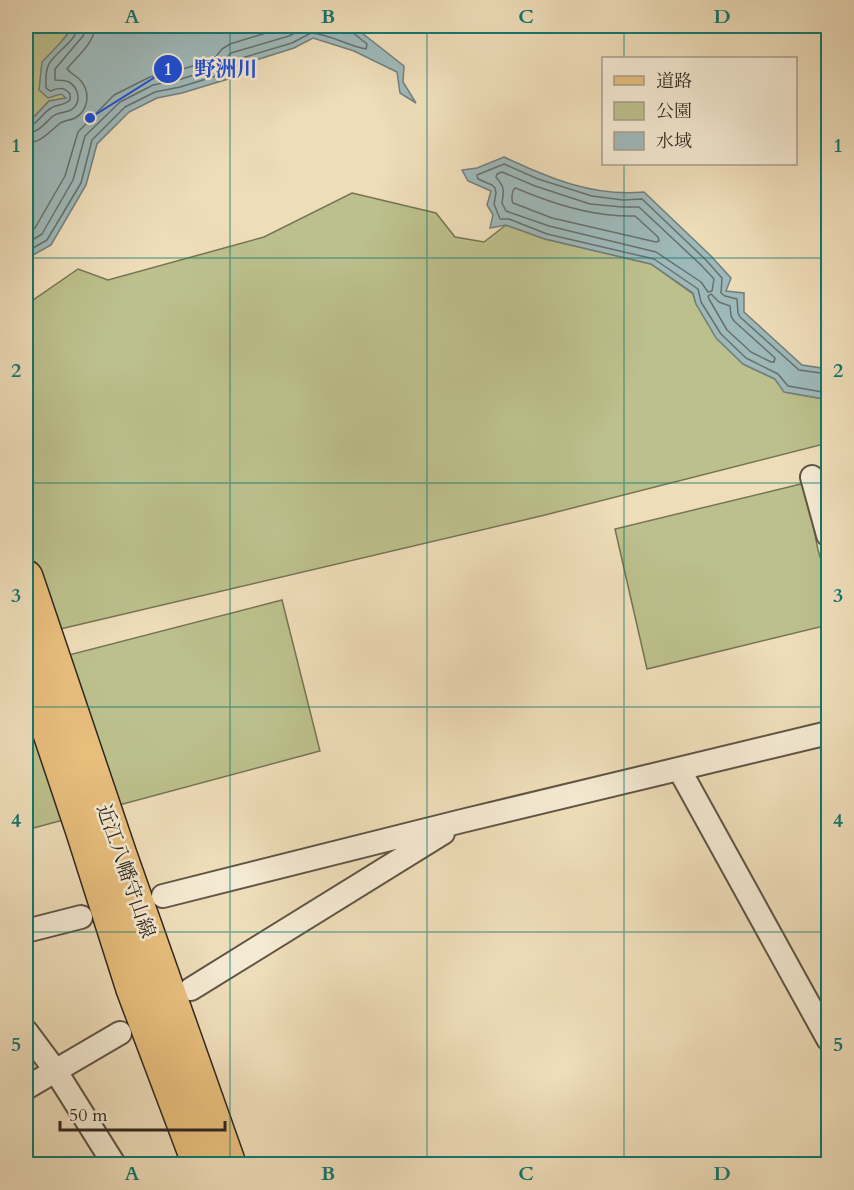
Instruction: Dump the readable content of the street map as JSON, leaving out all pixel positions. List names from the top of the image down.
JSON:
{
  "streets": {
    "main road": ["近江八幡守山線"]
  },
  "places": ["野洲川"],
  "legend": ["道路", "公園", "水域"],
  "scale_bar": "50 m",
  "grid": {
    "columns": [
      "A",
      "B",
      "C",
      "D"
    ],
    "rows": [
      "1",
      "2",
      "3",
      "4",
      "5"
    ]
  }
}
